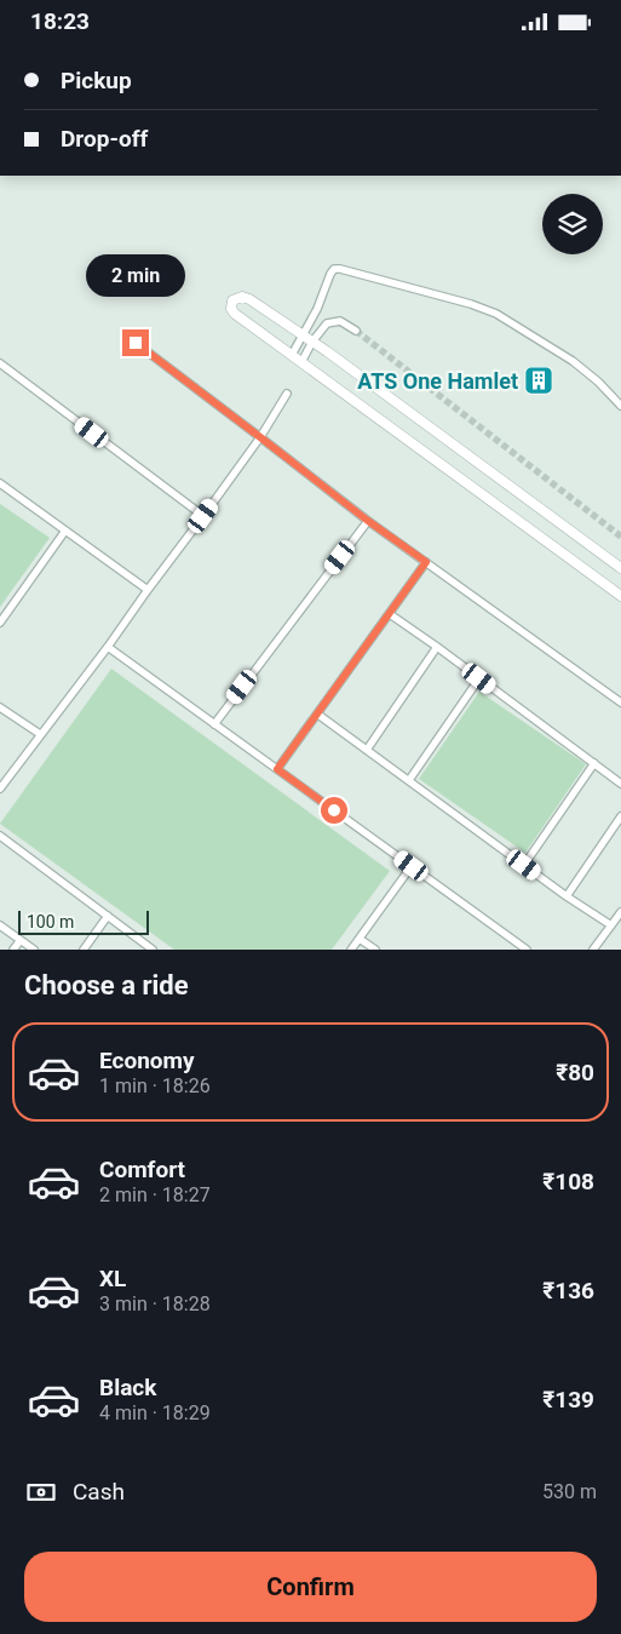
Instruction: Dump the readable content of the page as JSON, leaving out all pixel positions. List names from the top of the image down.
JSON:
{
  "places": {
    "building": ["ATS One Hamlet"]
  },
  "scale_bar": "100 m",
  "page": {
    "status": "18:23",
    "banner": ["Pickup", "Drop-off"],
    "bubble": "2 min",
    "scale": "100 m",
    "heading": "Choose a ride",
    "list": [
      {
        "name": "Economy",
        "note": "1 min · 18:26",
        "value": "₹80"
      },
      {
        "name": "Comfort",
        "note": "2 min · 18:27",
        "value": "₹108"
      },
      {
        "name": "XL",
        "note": "3 min · 18:28",
        "value": "₹136"
      },
      {
        "name": "Black",
        "note": "4 min · 18:29",
        "value": "₹139"
      }
    ],
    "pay": ["Cash", "530 m"],
    "buttons": "Confirm"
  }
}
